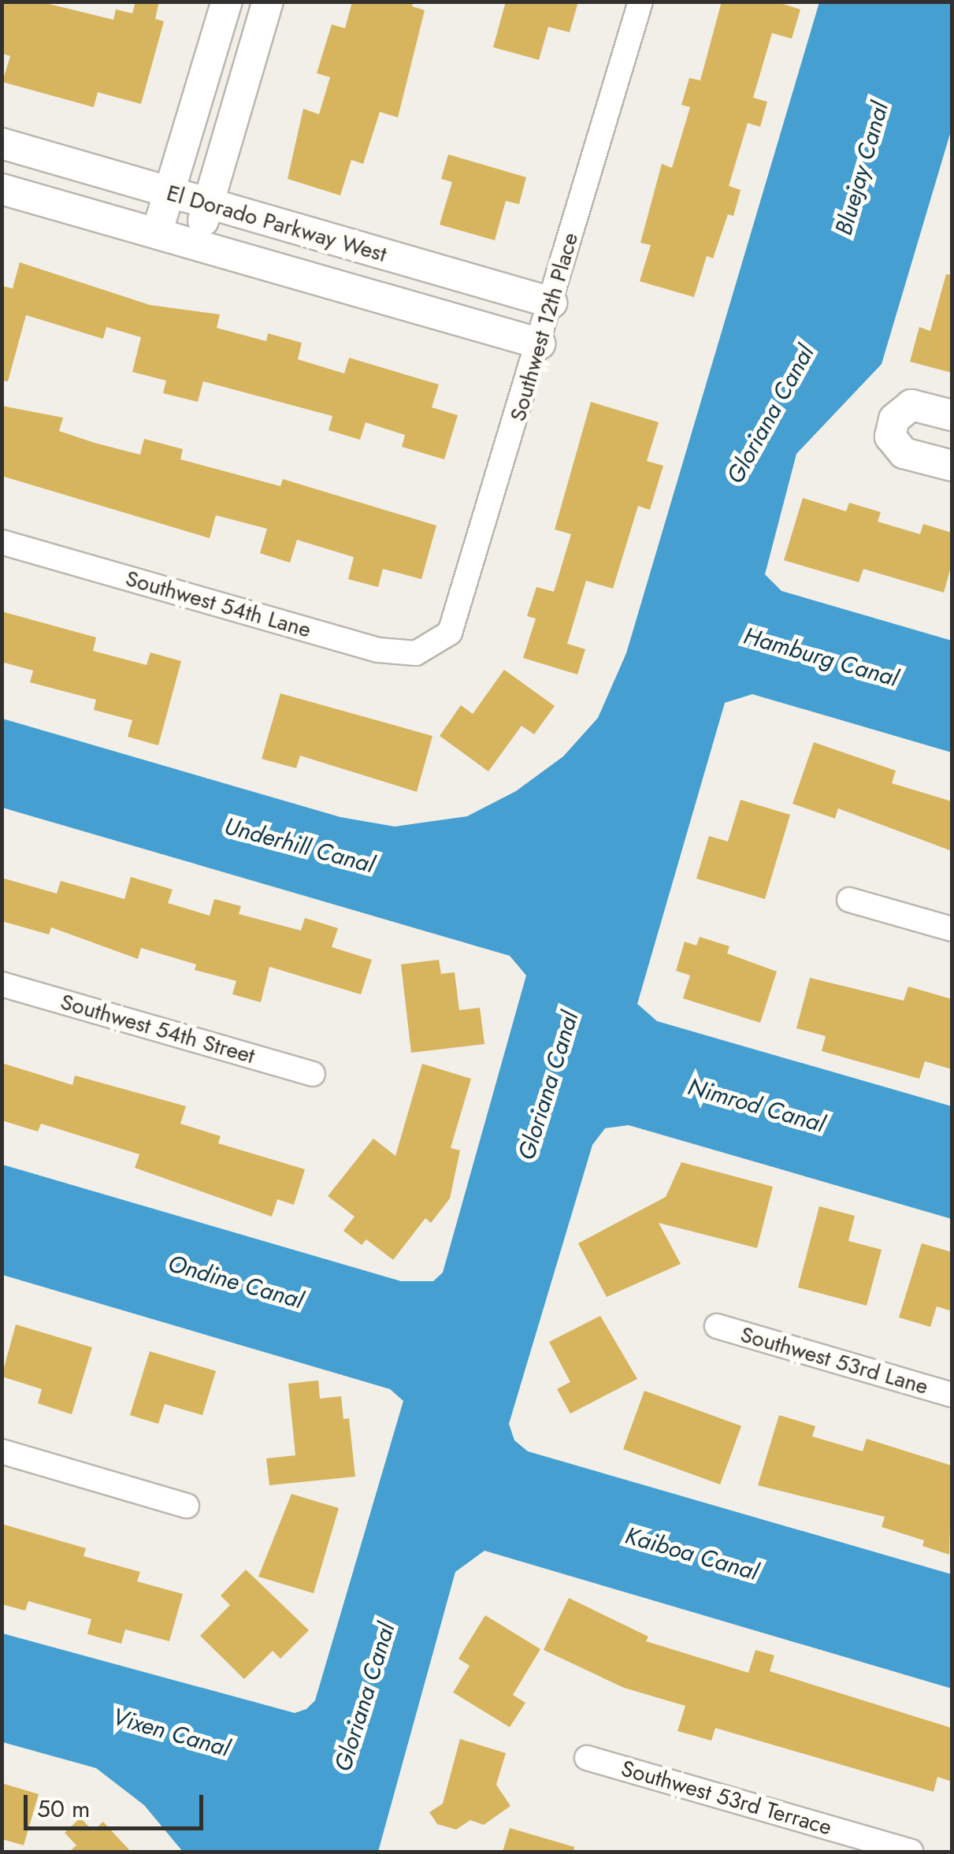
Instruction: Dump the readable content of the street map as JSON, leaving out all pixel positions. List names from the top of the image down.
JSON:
{
  "streets": {
    "street": [
      "El Dorado Parkway West",
      "Southwest 12th Place",
      "Southwest 54th Lane",
      "Southwest 54th Street",
      "Southwest 53rd Lane",
      "Southwest 53rd Terrace"
    ]
  },
  "crossings": [
    ["El Dorado Parkway West", "Southwest 12th Place"],
    ["Southwest 12th Place", "Southwest 54th Lane"]
  ],
  "water": [
    "Bluejay Canal",
    "Gloriana Canal",
    "Hamburg Canal",
    "Underhill Canal",
    "Nimrod Canal",
    "Ondine Canal",
    "Kaiboa Canal",
    "Vixen Canal"
  ],
  "scale_bar": "50 m"
}
